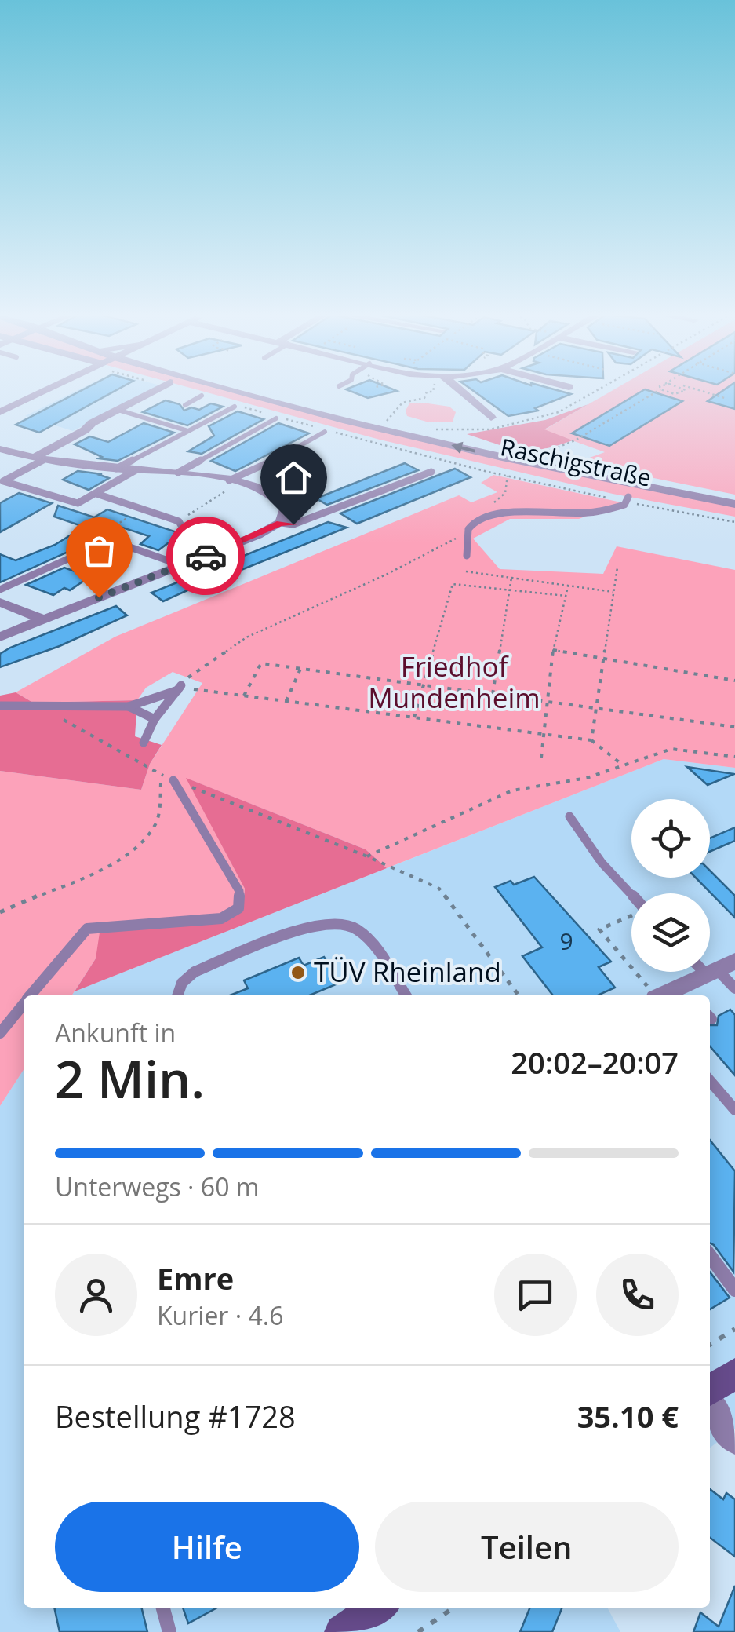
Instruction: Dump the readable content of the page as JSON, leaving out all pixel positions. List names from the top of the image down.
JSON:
{
  "streets": {
    "street": ["Raschigstraße"]
  },
  "parks": ["Friedhof Mundenheim"],
  "places": ["TÜV Rheinland"],
  "house_numbers": ["9"],
  "page": {
    "heading": ["2 Min.", "Ankunft in", "20:02–20:07"],
    "panel": [
      "Emre",
      "Kurier · 4.6",
      "Bestellung #1728",
      "35.10 €"
    ],
    "bar": "Unterwegs · 60 m",
    "buttons": ["Hilfe", "Teilen"]
  }
}
